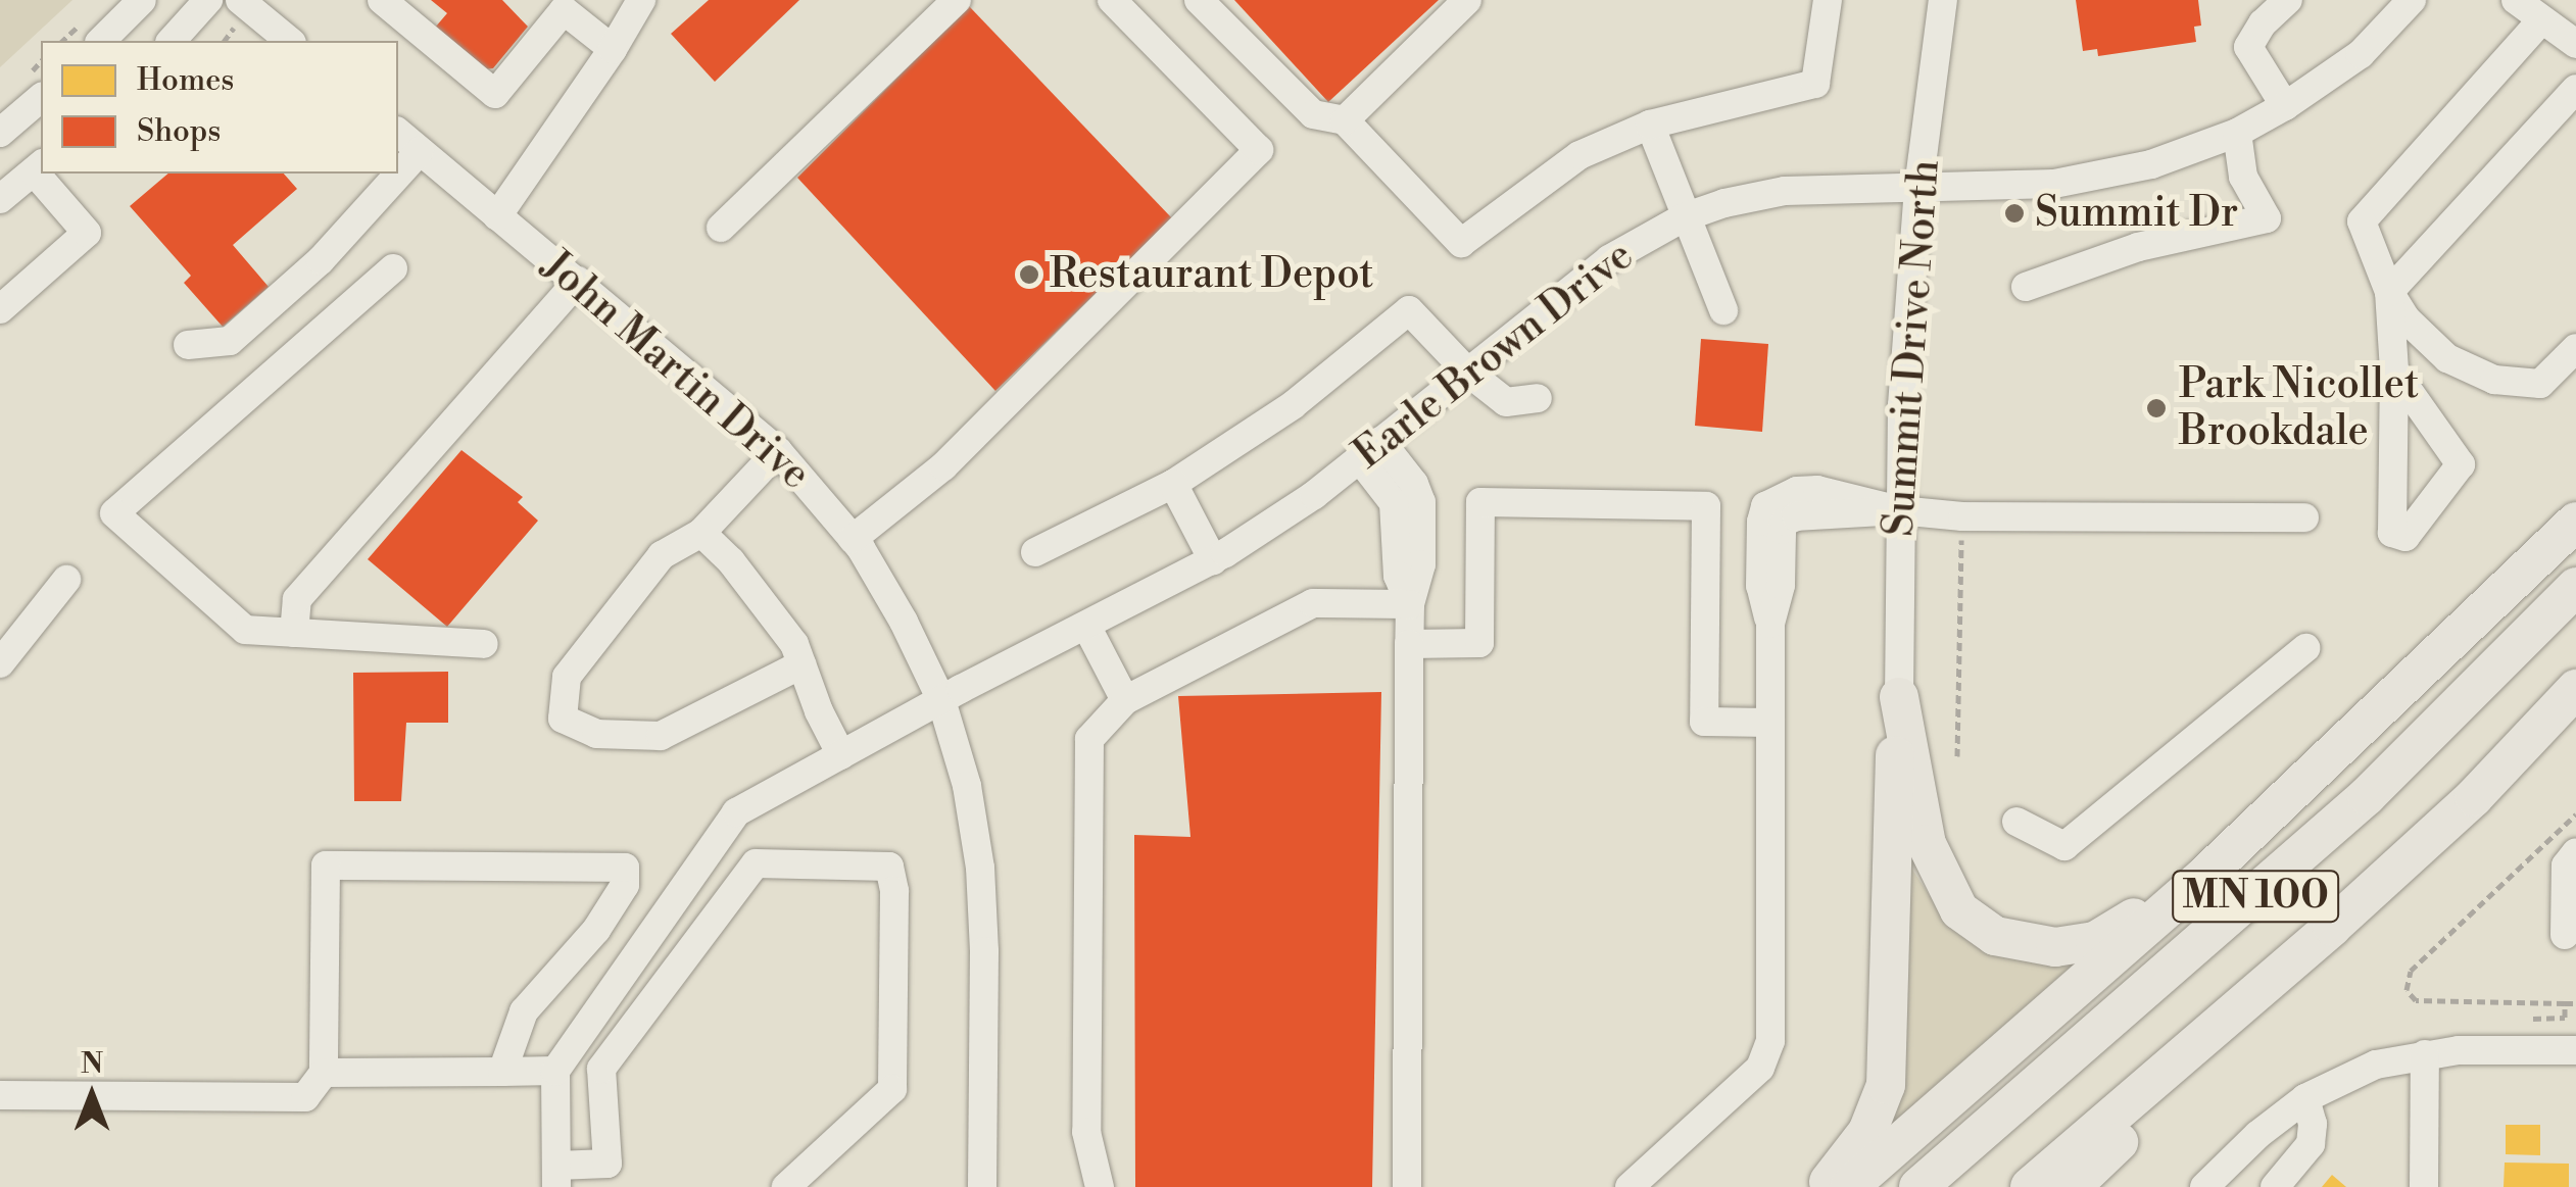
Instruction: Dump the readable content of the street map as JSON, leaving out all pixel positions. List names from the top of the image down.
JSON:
{
  "streets": {
    "highway": ["MN 100"],
    "street": ["Summit Drive North", "Earle Brown Drive", "John Martin Drive"]
  },
  "crossings": [
    ["Summit Drive North", "Earle Brown Drive"],
    ["Earle Brown Drive", "John Martin Drive"]
  ],
  "places": ["Summit Dr", "Restaurant Depot", "Park Nicollet Brookdale"],
  "legend": ["Homes", "Shops"],
  "north": "top"
}
